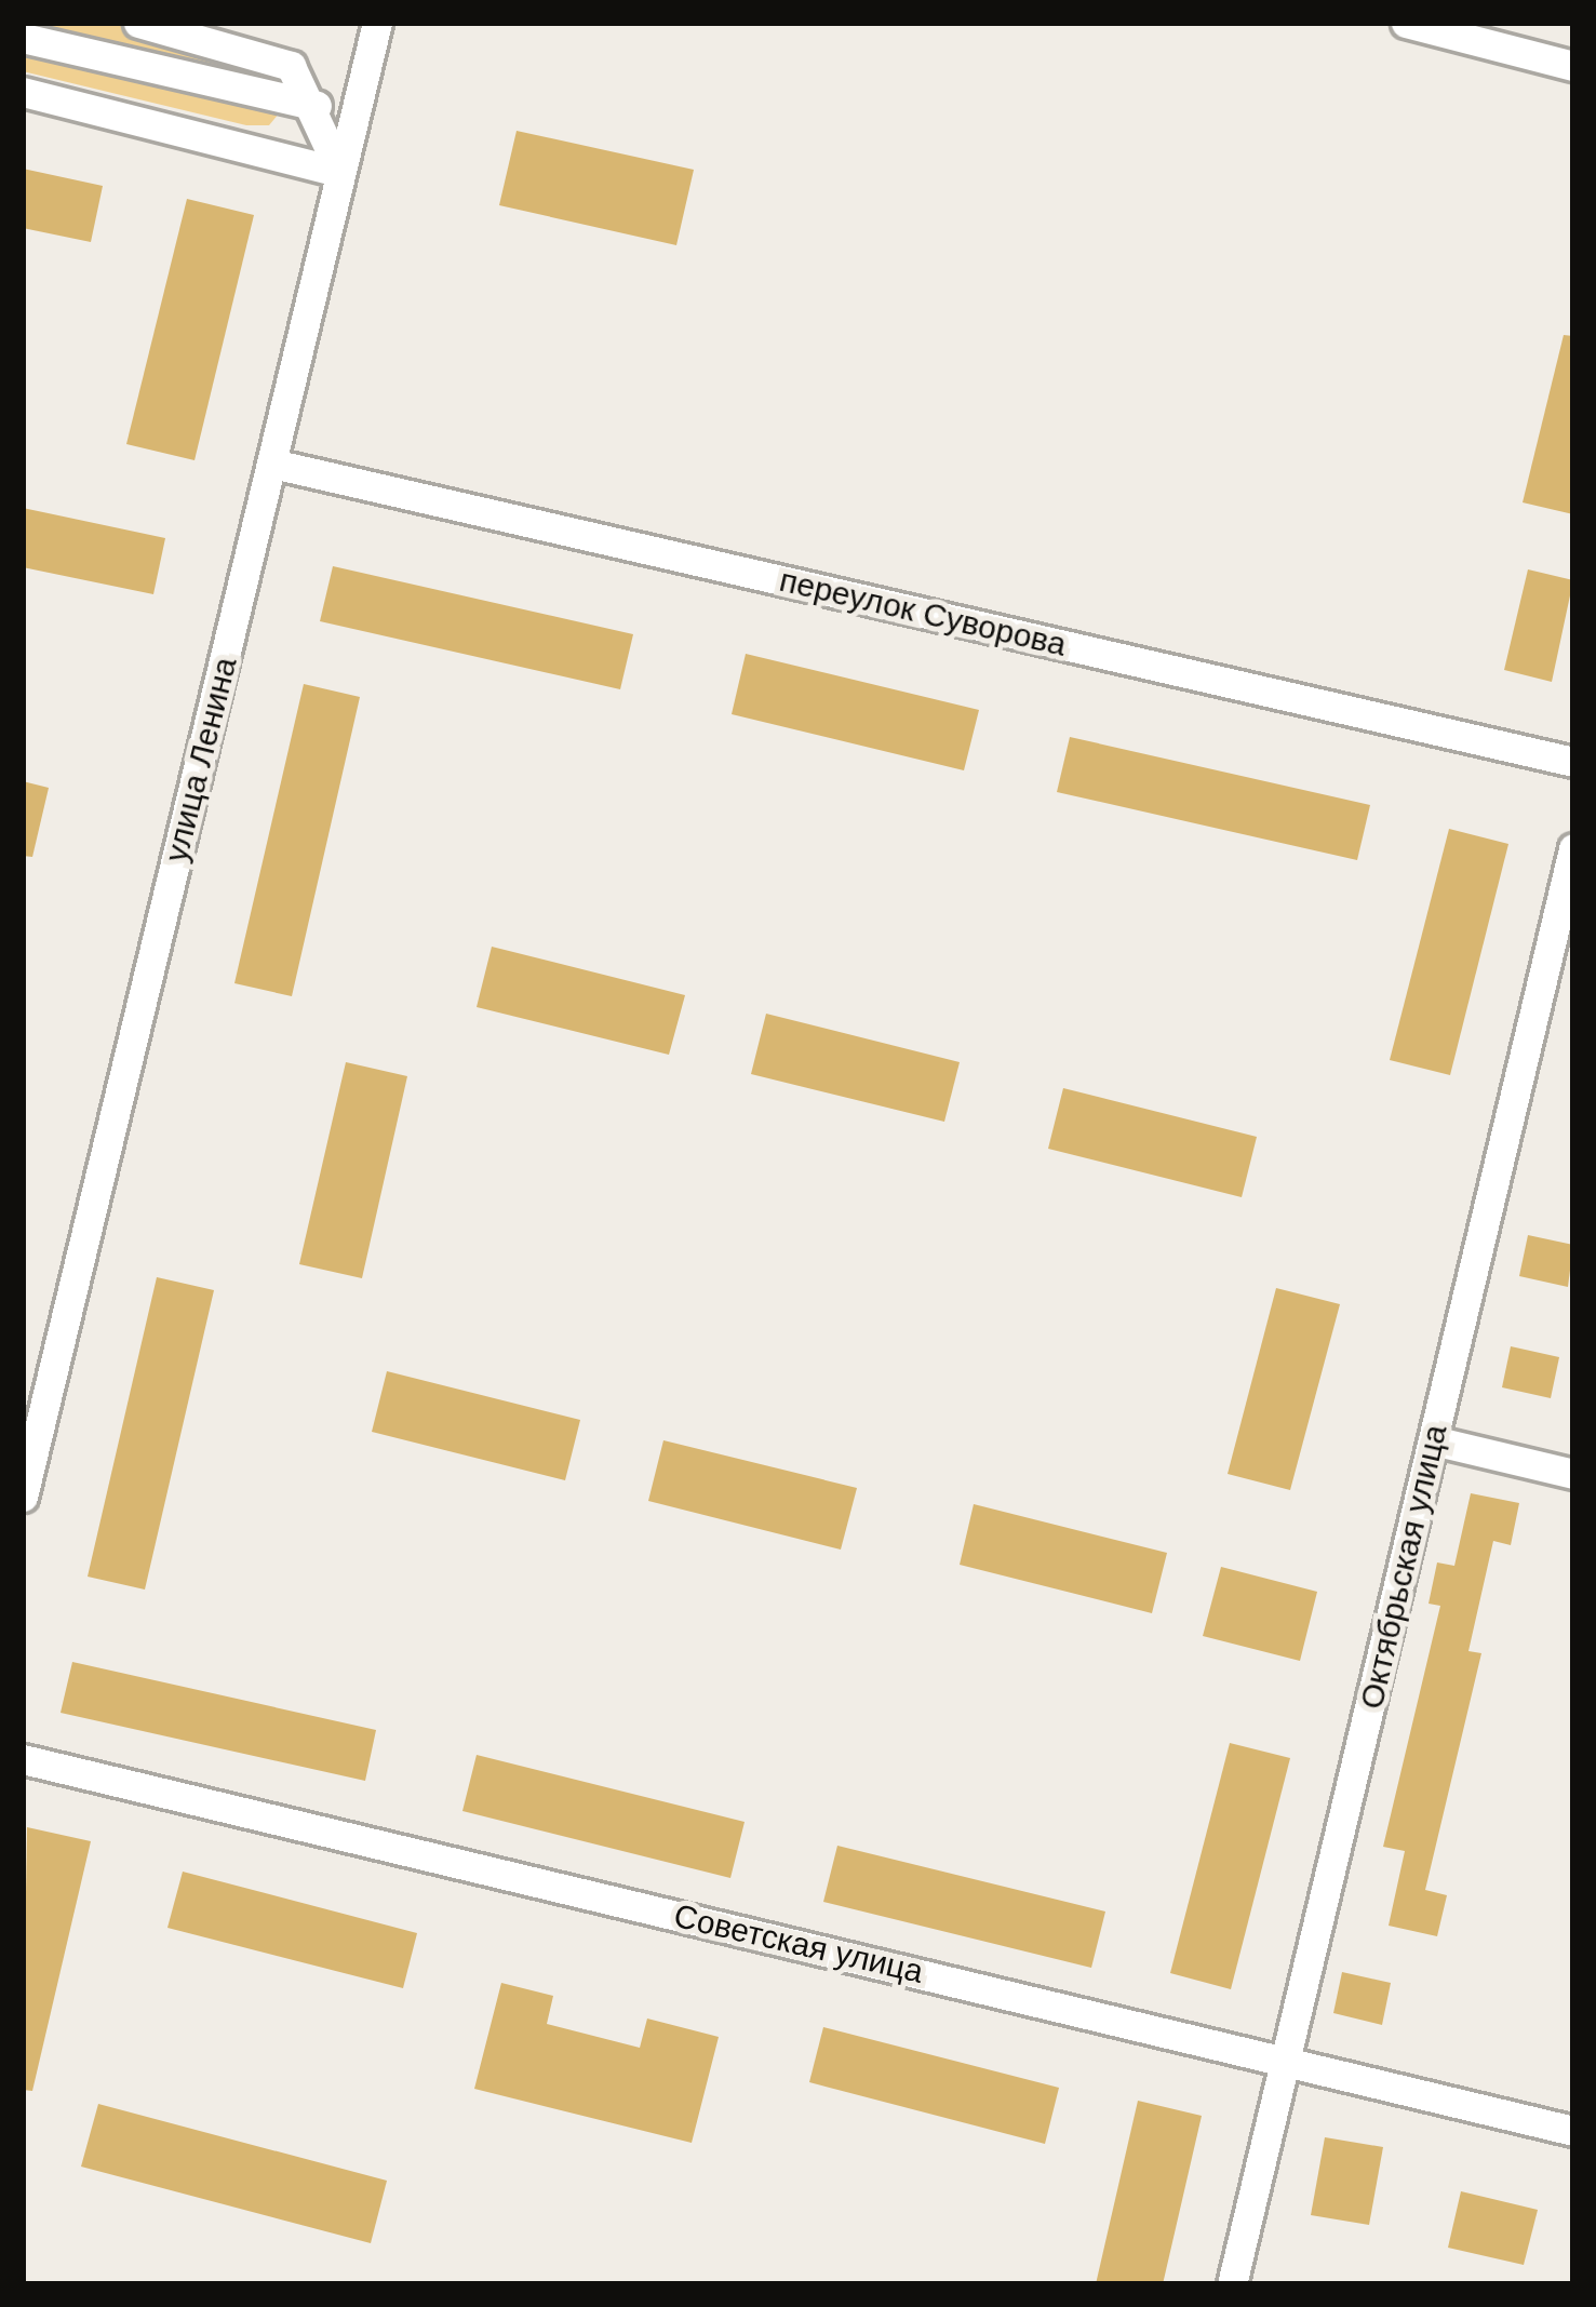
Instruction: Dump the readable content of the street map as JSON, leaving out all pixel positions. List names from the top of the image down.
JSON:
{
  "streets": {
    "street": [
      "переулок Суворова",
      "улица Ленина",
      "Октябрьская улица",
      "Советская улица"
    ]
  },
  "crossings": [
    ["переулок Суворова", "улица Ленина"],
    ["Октябрьская улица", "Советская улица"]
  ]
}
